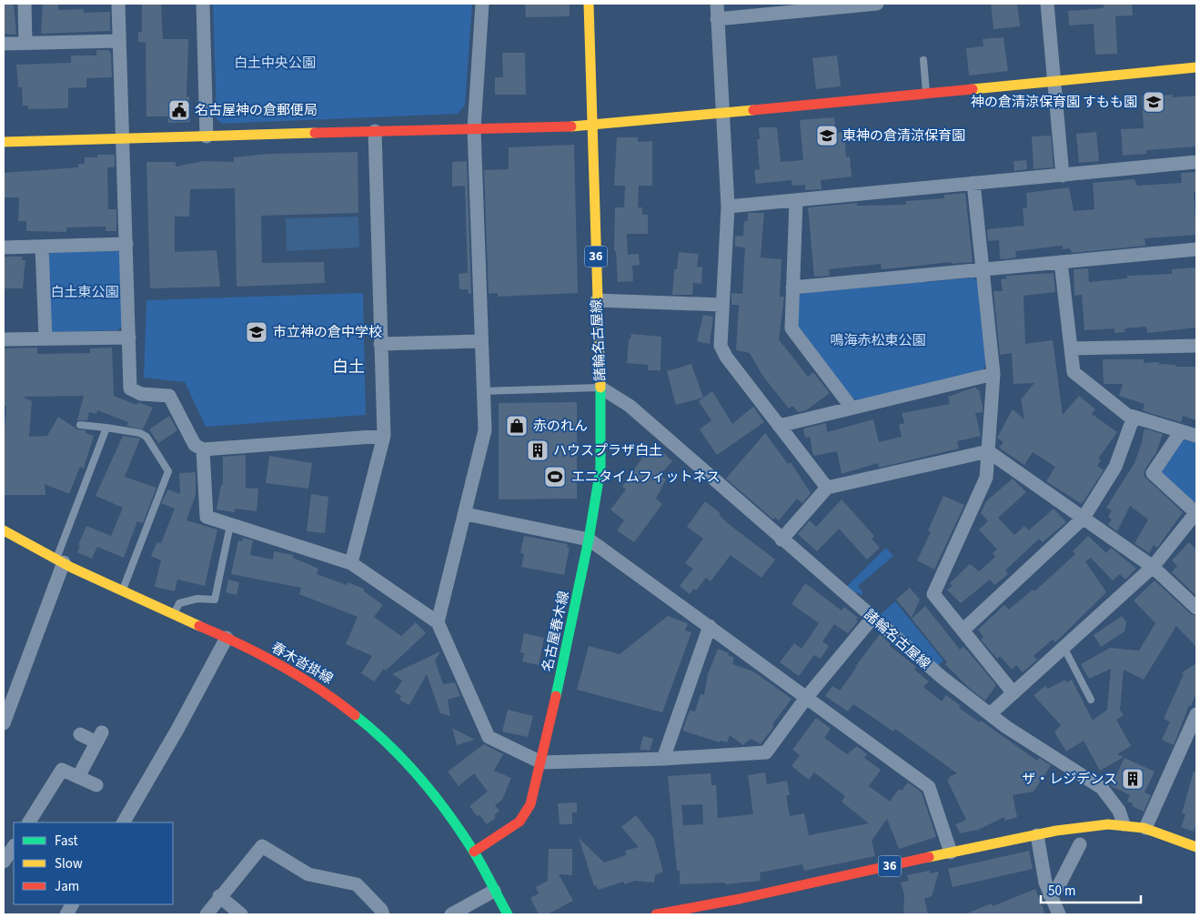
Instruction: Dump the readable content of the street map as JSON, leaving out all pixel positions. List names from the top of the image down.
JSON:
{
  "streets": {
    "street": [
      "36",
      "諸輪名古屋線",
      "名古屋春木線",
      "春木沓掛線"
    ]
  },
  "crossings": [
    ["36", "諸輪名古屋線"],
    ["諸輪名古屋線", "名古屋春木線"],
    ["名古屋春木線", "春木沓掛線"]
  ],
  "districts": ["白土"],
  "parks": ["白土中央公園", "白土東公園", "鳴海赤松東公園"],
  "places": {
    "school or university": ["神の倉清涼保育園 すもも園", "東神の倉清涼保育園", "市立神の倉中学校"],
    "public building": ["名古屋神の倉郵便局"],
    "shop": ["赤のれん"],
    "building": ["ハウスプラザ白土", "ザ・レジデンス"],
    "sports": ["エニタイムフィットネス"]
  },
  "legend": ["Fast", "Slow", "Jam"],
  "scale_bar": "50 m"
}
